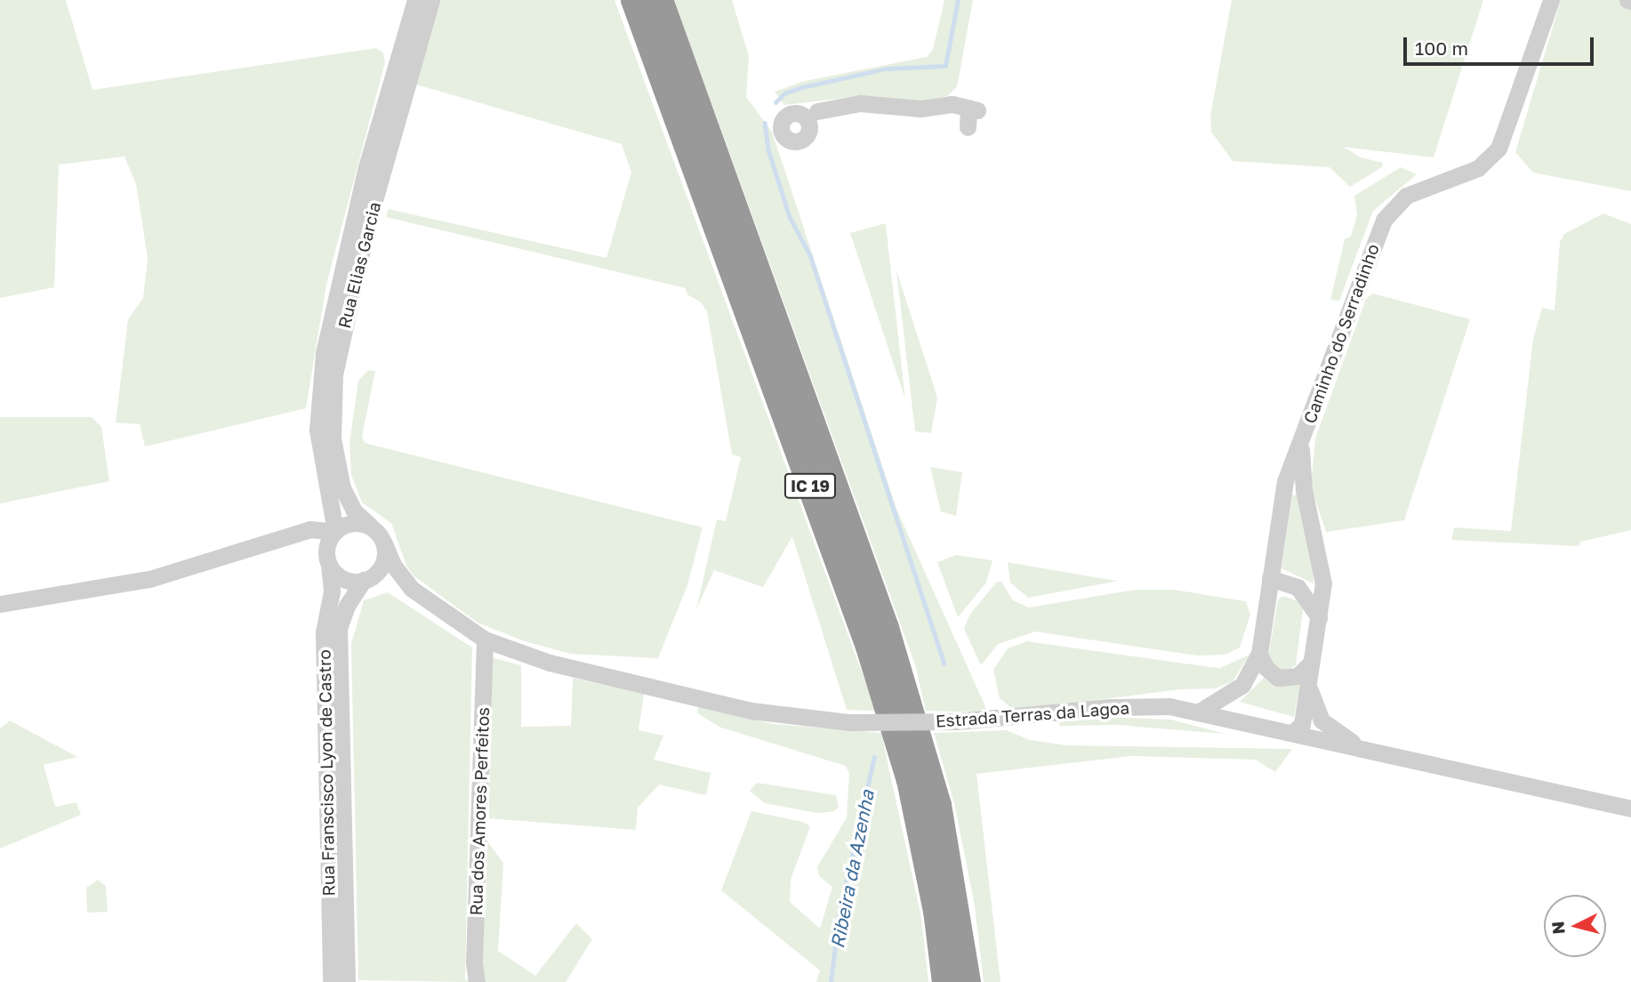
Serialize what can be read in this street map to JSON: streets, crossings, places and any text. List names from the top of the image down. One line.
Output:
{"streets":{"highway":["IC 19"],"street":["Rua Elias Garcia","Caminho do Serradinho","Estrada Terras da Lagoa","Rua Franscisco Lyon de Castro","Rua dos Amores Perfeitos"]},"crossings":[["Rua Elias Garcia","Estrada Terras da Lagoa"],["Rua Elias Garcia","Rua Franscisco Lyon de Castro"],["Caminho do Serradinho","Estrada Terras da Lagoa"],["Estrada Terras da Lagoa","Rua Franscisco Lyon de Castro"],["Estrada Terras da Lagoa","Rua dos Amores Perfeitos"]],"water":["Ribeira da Azenha"],"scale_bar":"100 m","north":"left"}
